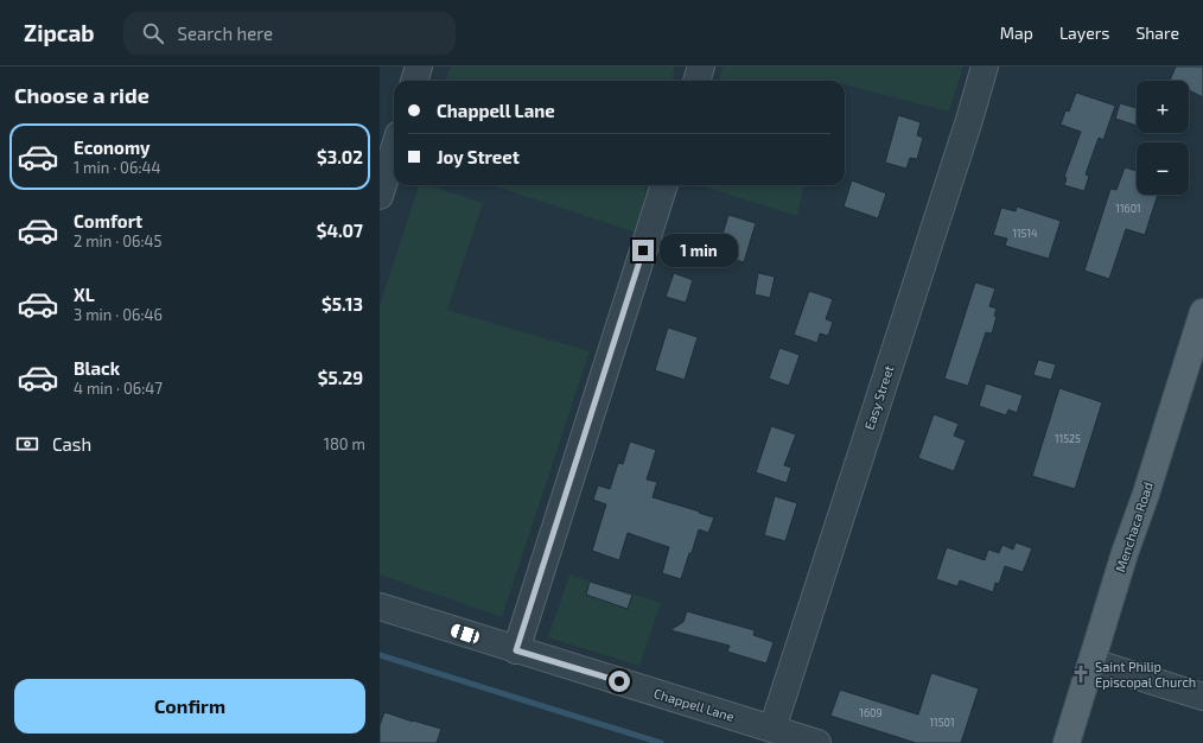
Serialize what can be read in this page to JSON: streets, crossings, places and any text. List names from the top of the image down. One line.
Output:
{"streets":{"main road":["Menchaca Road"],"street":["Easy Street","Chappell Lane"]},"crossings":[["Easy Street","Chappell Lane"]],"places":{"church":["Saint Philip Episcopal Church"]},"house_numbers":["11601","11514","11525","1609","11501"],"page":{"header":"Zipcab","search":"Search here","nav":["Map","Layers","Share"],"heading":"Choose a ride","map_buttons":["+","−"],"banner":["Chappell Lane","Joy Street"],"list":[{"name":"Economy","note":"1 min · 06:44","value":"$3.02"},{"name":"Comfort","note":"2 min · 06:45","value":"$4.07"},{"name":"XL","note":"3 min · 06:46","value":"$5.13"},{"name":"Black","note":"4 min · 06:47","value":"$5.29"}],"bubble":"1 min","pay":["Cash","180 m"],"buttons":"Confirm"}}
